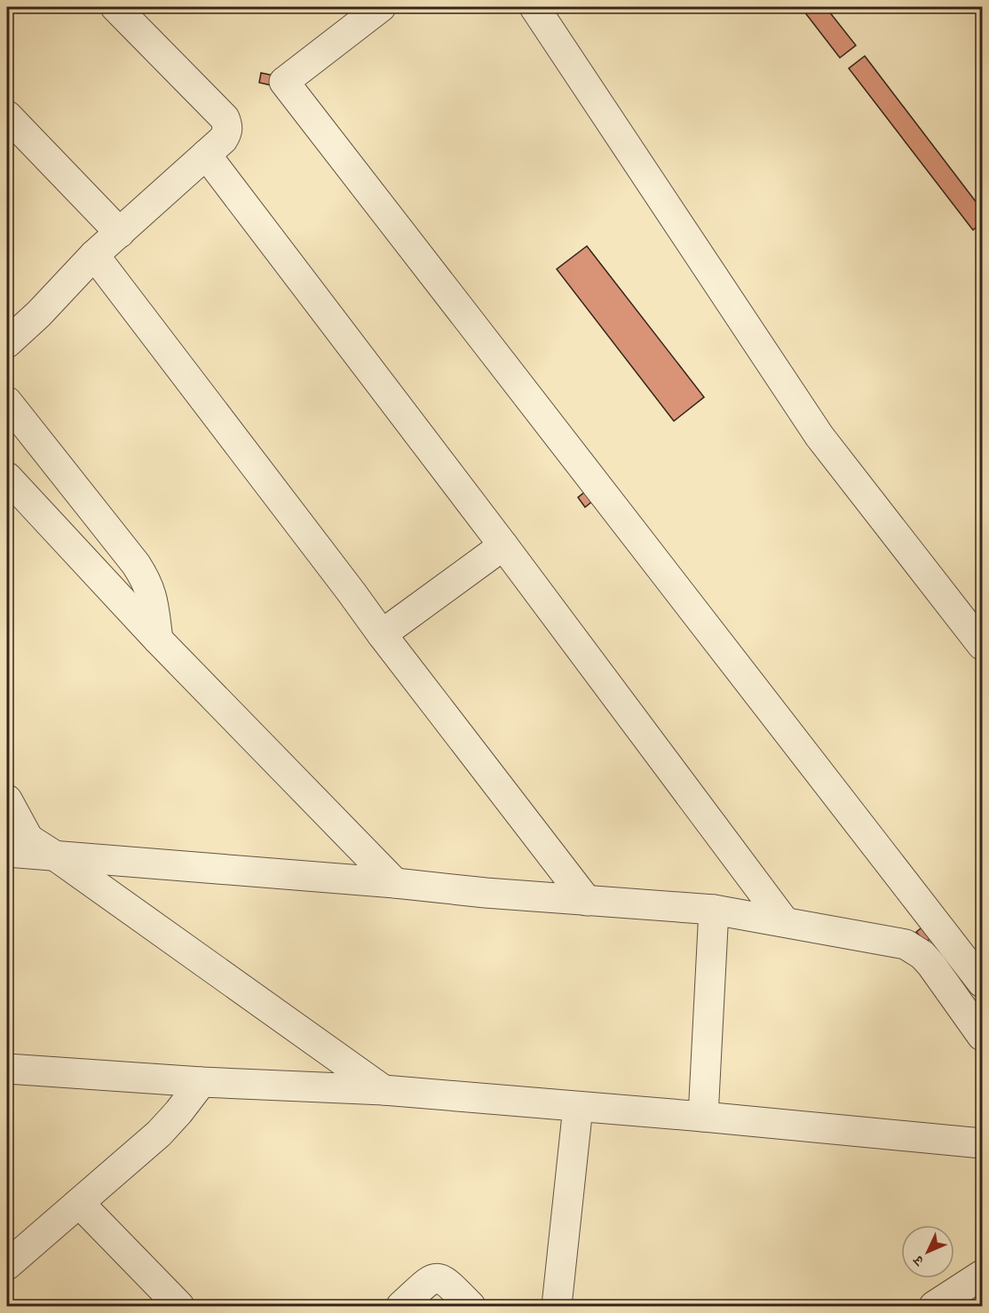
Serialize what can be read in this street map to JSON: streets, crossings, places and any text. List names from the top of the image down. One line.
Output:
{"north":"bottom left"}
